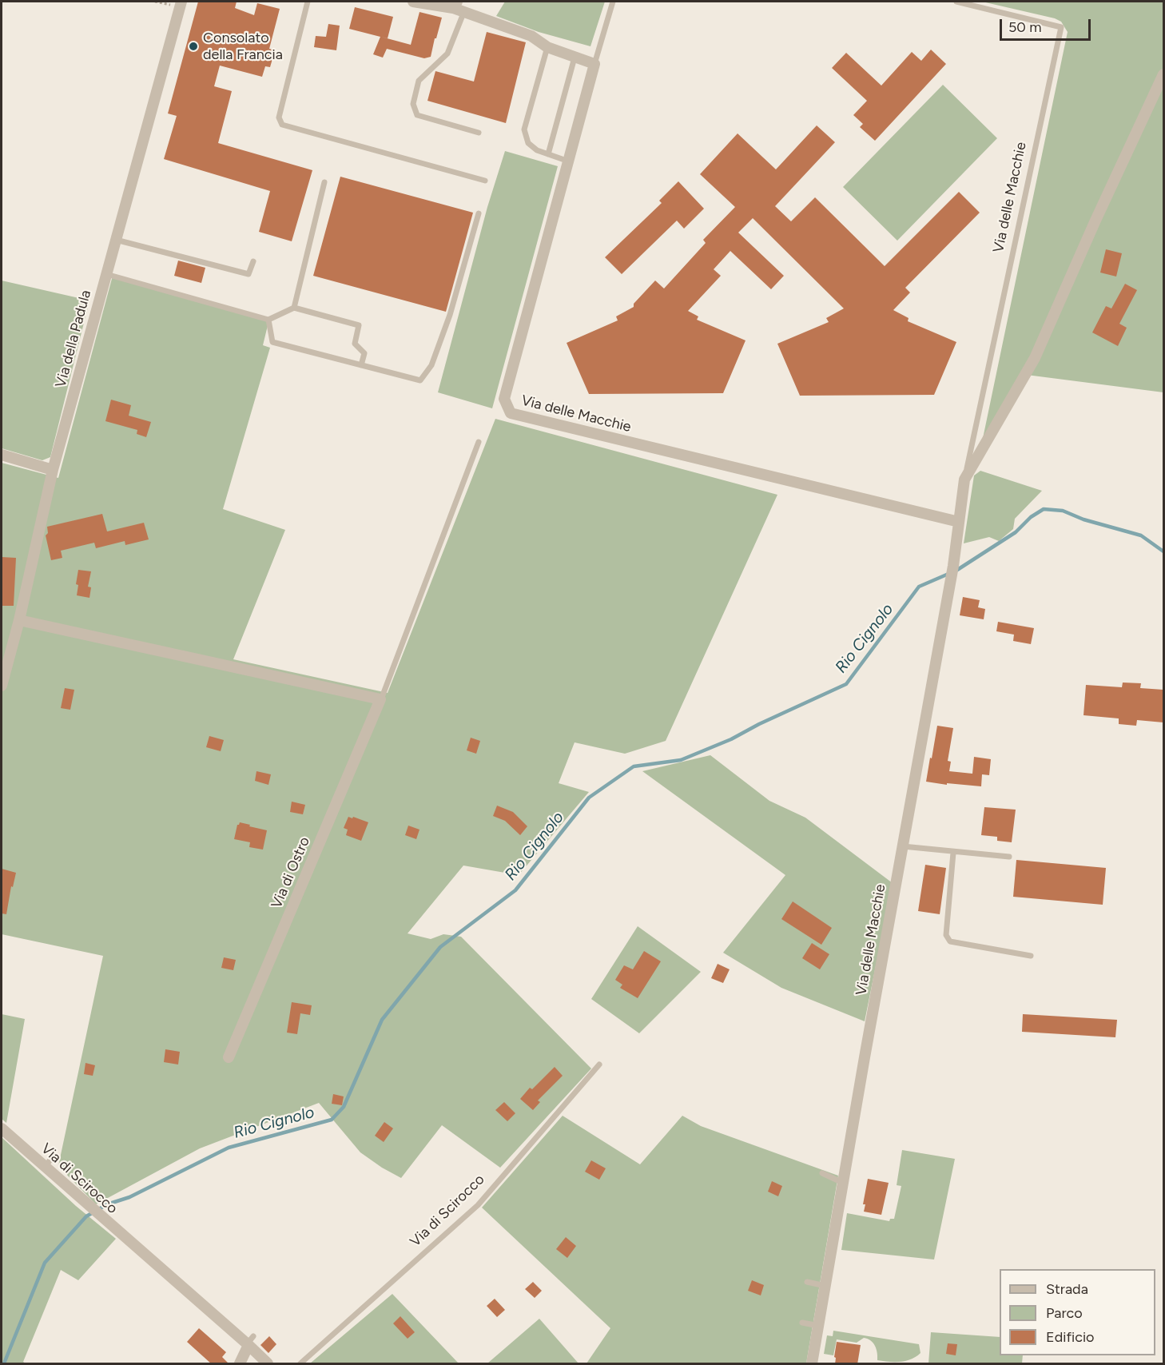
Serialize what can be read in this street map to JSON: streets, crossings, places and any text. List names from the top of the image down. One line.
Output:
{"streets":{"street":["Via delle Macchie","Via della Padula","Via di Ostro","Via di Scirocco"]},"water":["Rio Cignolo"],"places":["Consolato della Francia"],"legend":["Strada","Parco","Edificio"],"scale_bar":"50 m"}
